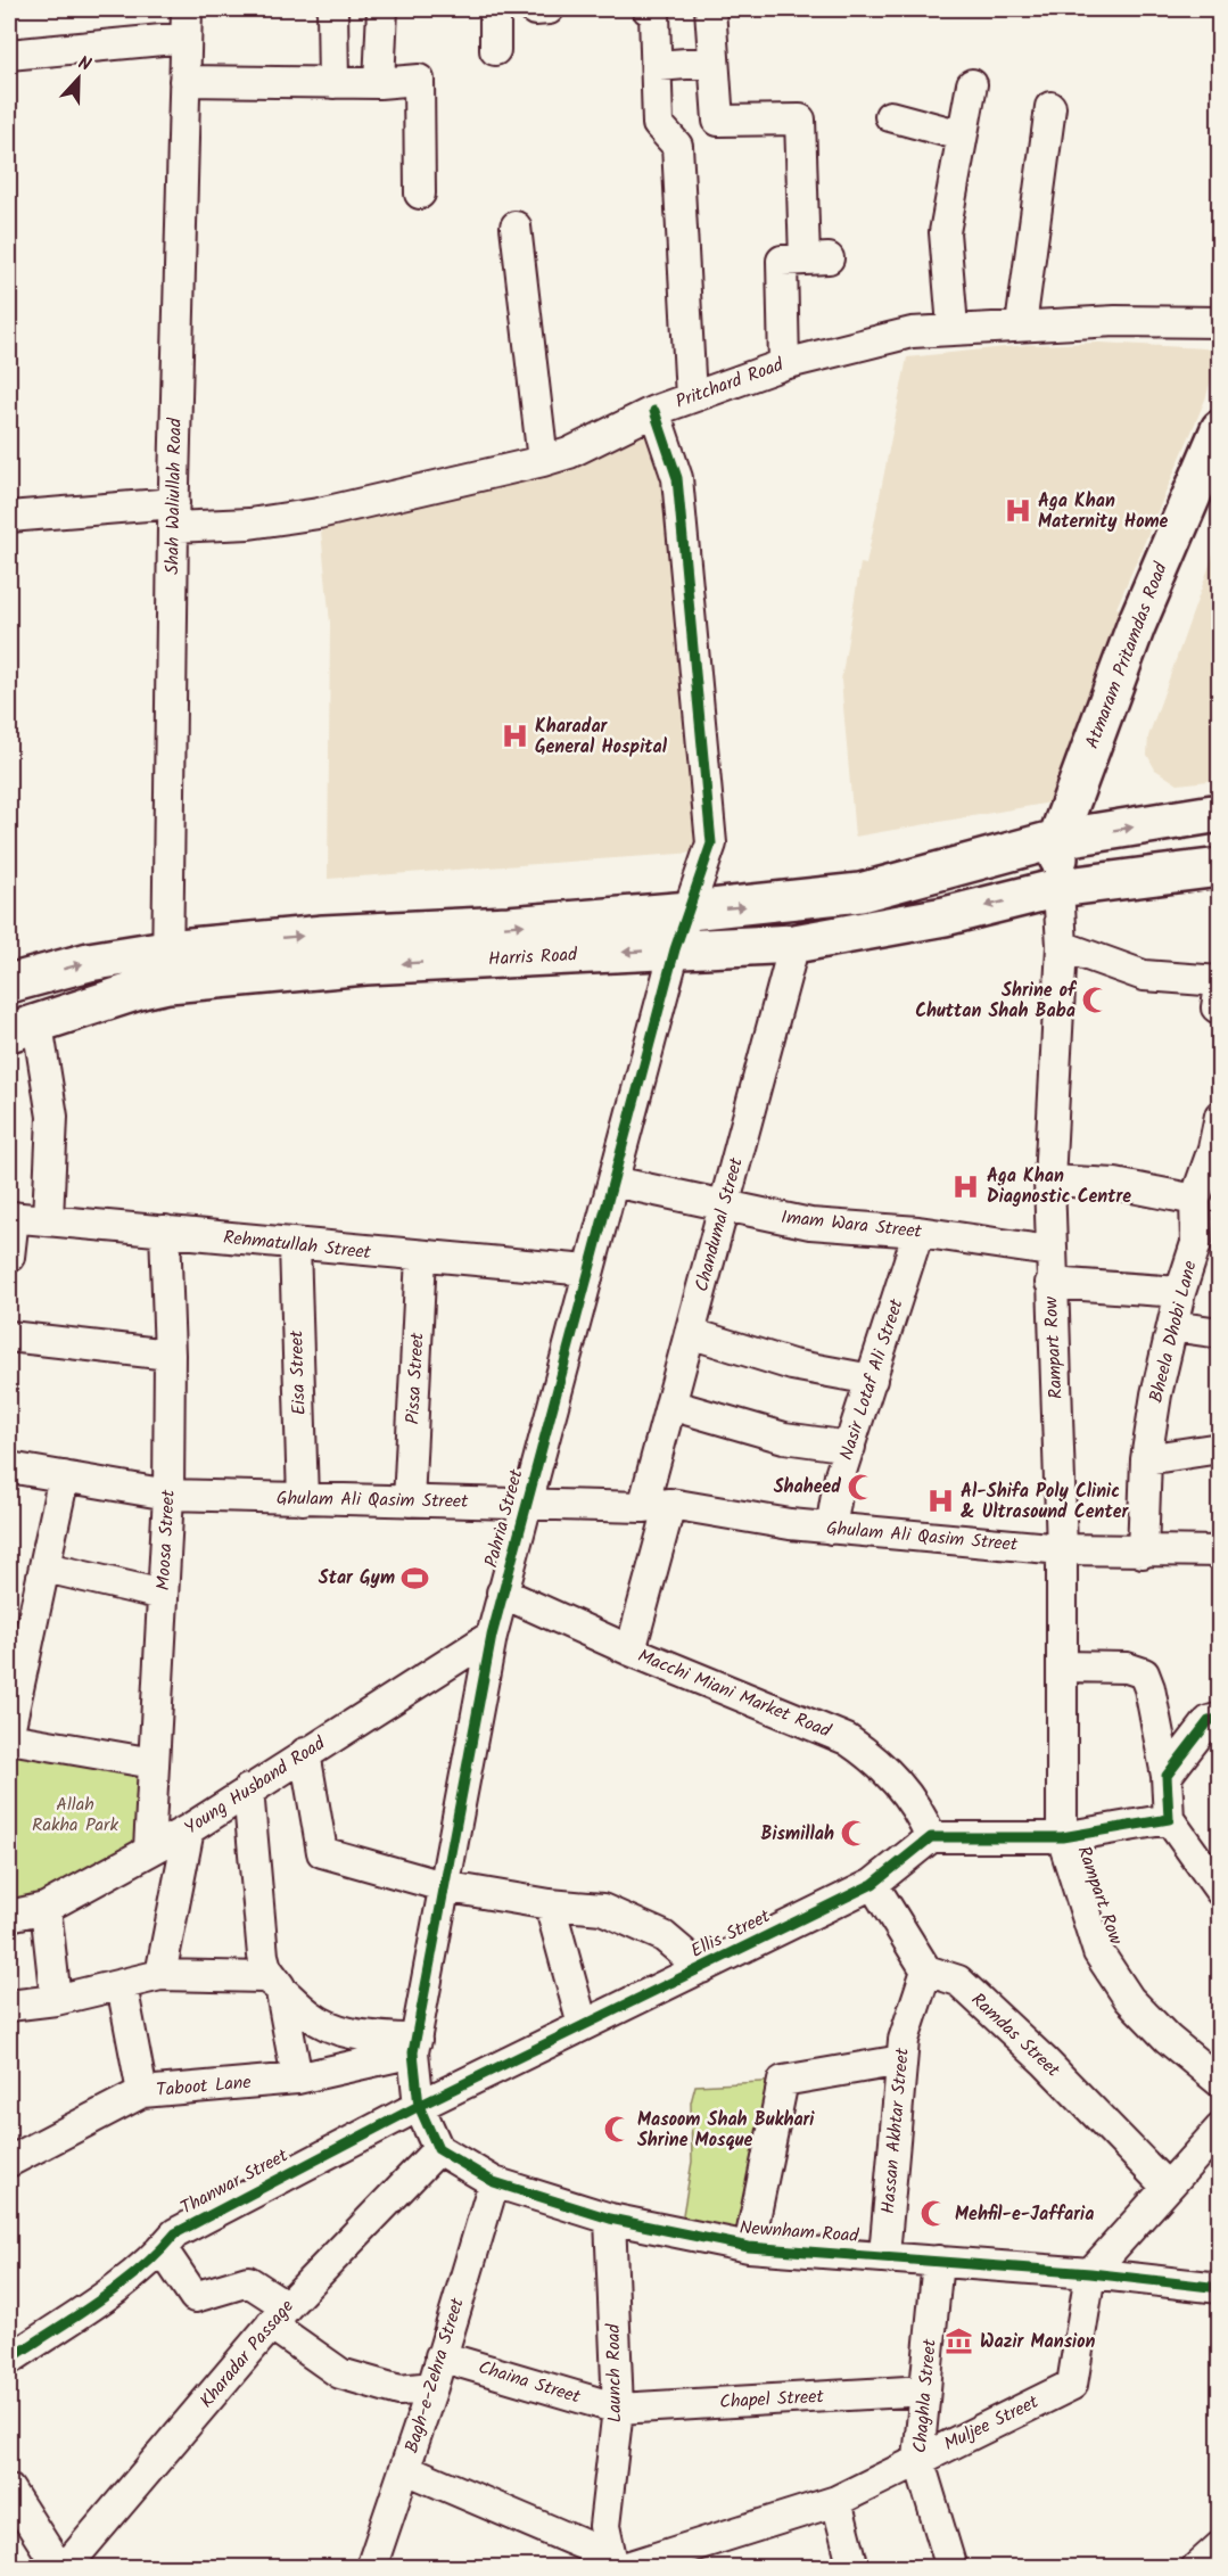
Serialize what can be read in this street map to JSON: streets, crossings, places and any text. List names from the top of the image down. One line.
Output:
{"streets":{"main road":["Atmaram Pritamdas Road","Harris Road"],"street":["Pritchard Road","Shah Waliullah Road","Chandumal Street","Imam Wara Street","Rehmatullah Street","Bheela Dhobi Lane","Rampart Row","Eisa Street","Pissa Street","Nasir Lotaf Ali Street","Ghulam Ali Qasim Street","Pahria Street","Moosa Street","Macchi Miani Market Road","Young Husband Road","Ellis Street","Ramdas Street","Taboot Lane","Hassan Akhtar Street","Thanwar Street","Newnham Road","Kharadar Passage","Launch Road","Bagh-e-Zehra Street","Chaina Street","Chaghla Street","Chapel Street","Muljee Street"]},"crossings":[["Pritchard Road","Shah Waliullah Road"],["Pritchard Road","Pahria Street"],["Shah Waliullah Road","Harris Road"],["Atmaram Pritamdas Road","Harris Road"],["Atmaram Pritamdas Road","Rampart Row"],["Harris Road","Chandumal Street"],["Harris Road","Rampart Row"],["Harris Road","Pahria Street"],["Chandumal Street","Imam Wara Street"],["Chandumal Street","Ghulam Ali Qasim Street"],["Chandumal Street","Macchi Miani Market Road"],["Imam Wara Street","Rampart Row"],["Imam Wara Street","Nasir Lotaf Ali Street"],["Imam Wara Street","Pahria Street"],["Rehmatullah Street","Eisa Street"],["Rehmatullah Street","Pissa Street"],["Rehmatullah Street","Pahria Street"],["Rehmatullah Street","Moosa Street"],["Bheela Dhobi Lane","Ghulam Ali Qasim Street"],["Rampart Row","Ghulam Ali Qasim Street"],["Eisa Street","Ghulam Ali Qasim Street"],["Pissa Street","Ghulam Ali Qasim Street"],["Nasir Lotaf Ali Street","Ghulam Ali Qasim Street"],["Ghulam Ali Qasim Street","Pahria Street"],["Ghulam Ali Qasim Street","Moosa Street"],["Pahria Street","Macchi Miani Market Road"],["Pahria Street","Young Husband Road"],["Pahria Street","Ellis Street"],["Pahria Street","Taboot Lane"],["Pahria Street","Thanwar Street"],["Moosa Street","Young Husband Road"],["Macchi Miani Market Road","Ellis Street"],["Ellis Street","Thanwar Street"],["Ramdas Street","Hassan Akhtar Street"],["Hassan Akhtar Street","Newnham Road"],["Newnham Road","Kharadar Passage"],["Newnham Road","Launch Road"],["Newnham Road","Bagh-e-Zehra Street"],["Newnham Road","Chaghla Street"],["Newnham Road","Muljee Street"],["Launch Road","Chaina Street"],["Launch Road","Chapel Street"],["Launch Road","Muljee Street"],["Bagh-e-Zehra Street","Chaina Street"],["Chaina Street","Chapel Street"],["Chaghla Street","Chapel Street"],["Chaghla Street","Muljee Street"]],"parks":["Allah Rakha Park"],"places":{"hospital":["Aga Khan Maternity Home","Kharadar General Hospital","Aga Khan Diagnostic Centre","Al-Shifa Poly Clinic & Ultrasound Center"],"mosque":["Shrine of Chuttan Shah Baba","Shaheed","Bismillah","Masoom Shah Bukhari Shrine Mosque","Mehfil-e-Jaffaria"],"sports":["Star Gym"],"museum":["Wazir Mansion"]},"north":"top"}
